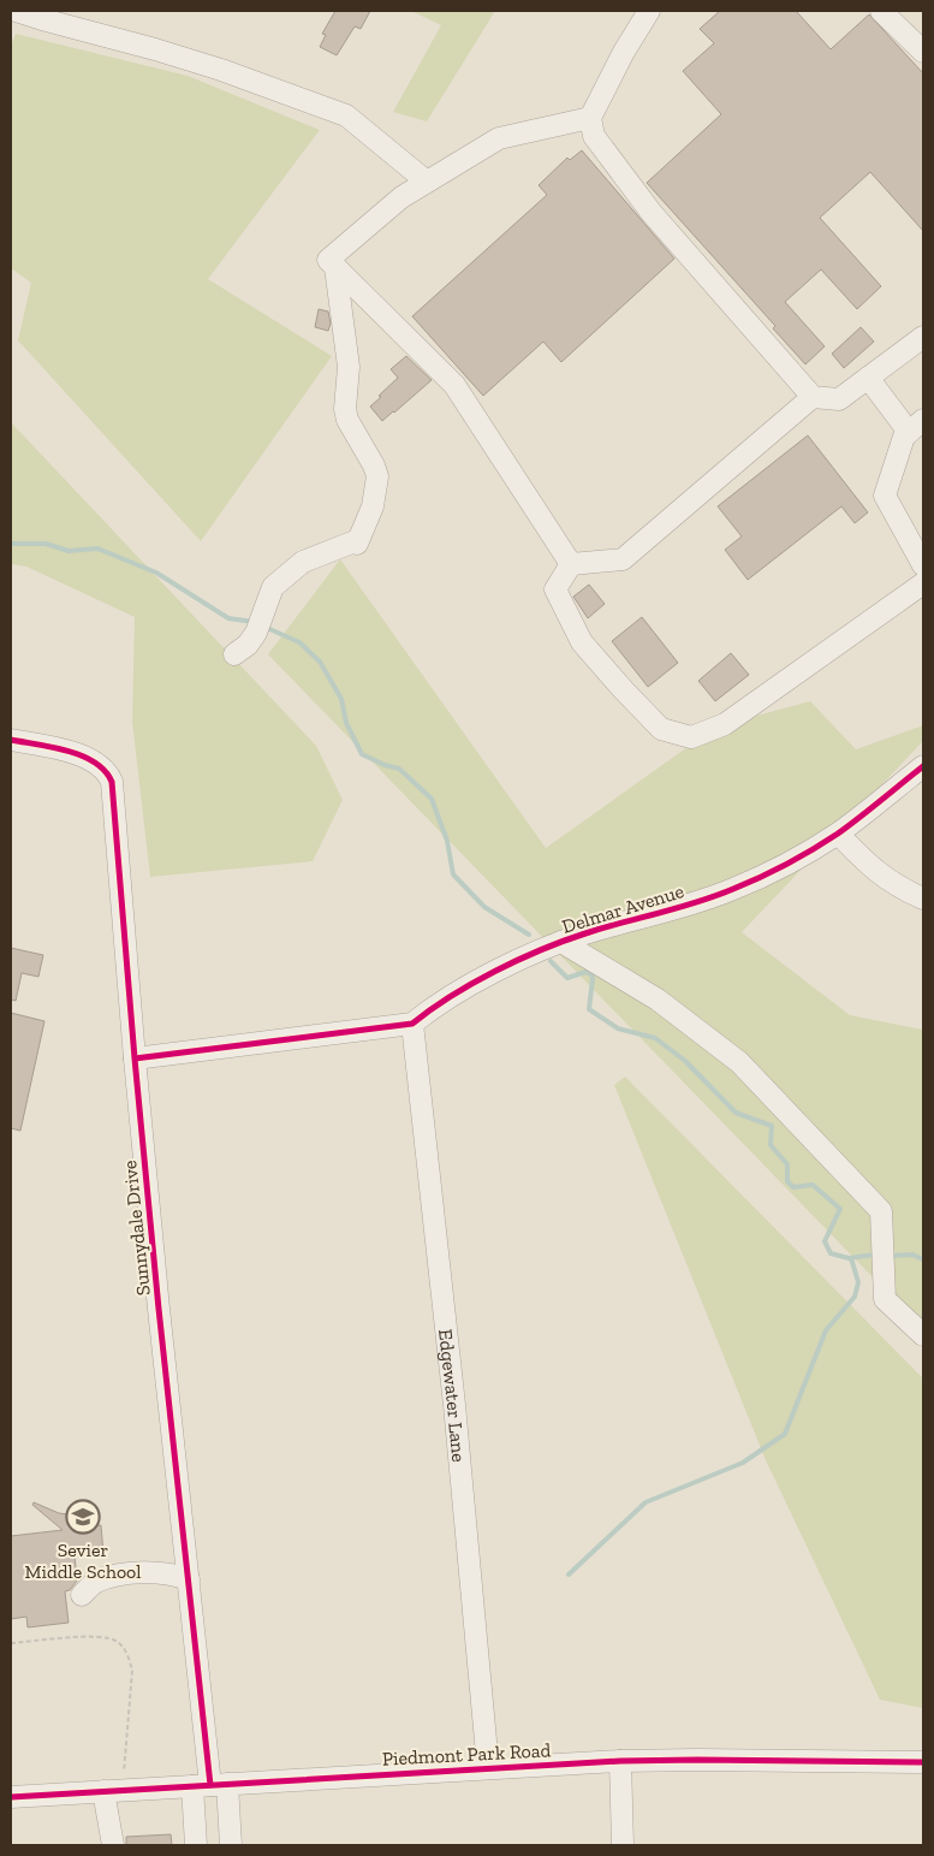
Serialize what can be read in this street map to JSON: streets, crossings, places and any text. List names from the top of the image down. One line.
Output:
{"streets":{"street":["Delmar Avenue","Sunnydale Drive","Edgewater Lane","Piedmont Park Road"]},"crossings":[["Delmar Avenue","Sunnydale Drive"],["Delmar Avenue","Edgewater Lane"],["Sunnydale Drive","Piedmont Park Road"],["Edgewater Lane","Piedmont Park Road"]],"places":{"school or university":["Sevier Middle School"]}}
